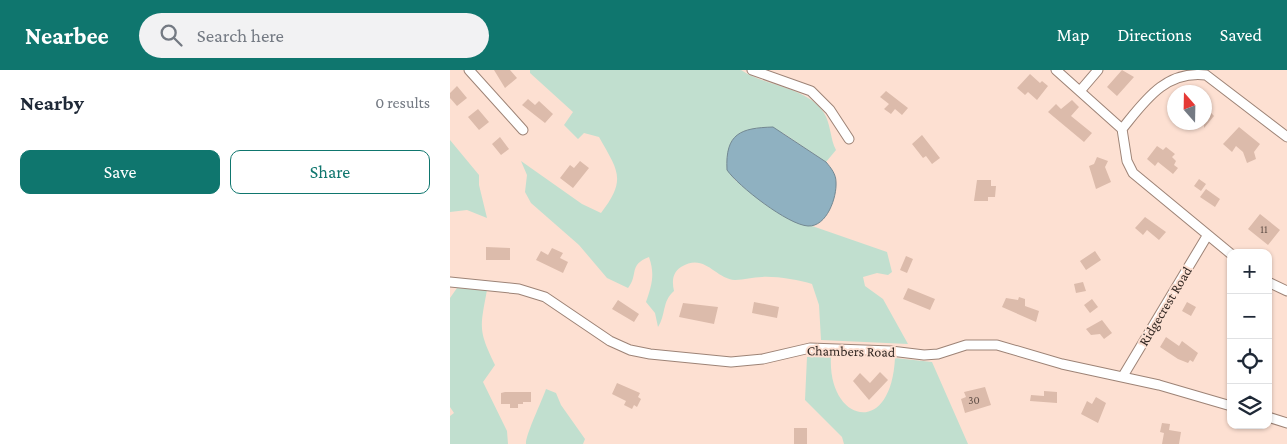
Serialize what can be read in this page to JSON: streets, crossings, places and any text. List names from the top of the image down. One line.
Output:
{"streets":{"street":["Ridgecrest Road","Chambers Road"]},"crossings":[["Ridgecrest Road","Chambers Road"]],"house_numbers":["11","30"],"north":"top","page":{"header":"Nearbee","search":"Search here","nav":["Map","Directions","Saved"],"heading":["Nearby","0 results"],"buttons":["Save","Share"],"map_buttons":["+","−"]}}
